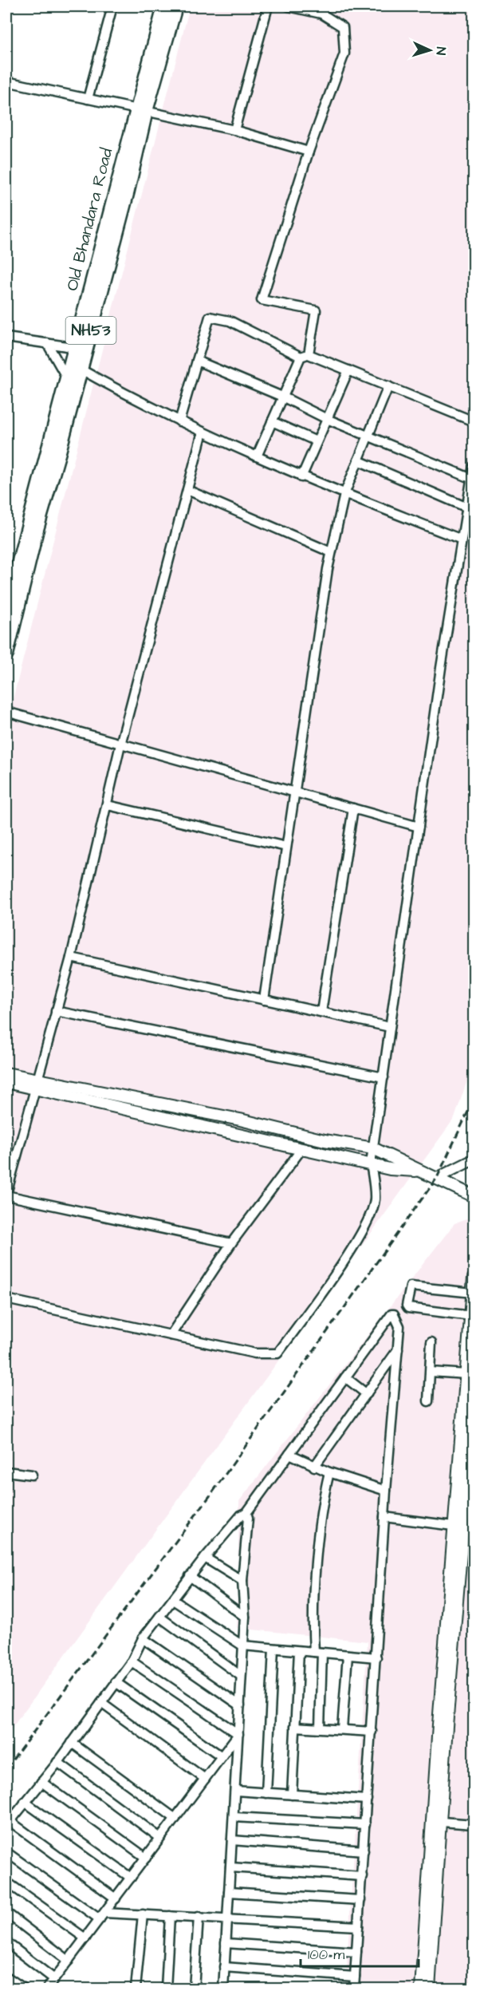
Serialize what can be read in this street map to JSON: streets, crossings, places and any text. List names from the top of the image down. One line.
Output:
{"streets":{"highway":["Old Bhandara Road","NH53"]},"crossings":[["Old Bhandara Road","NH53"]],"scale_bar":"100 m","north":"right"}
